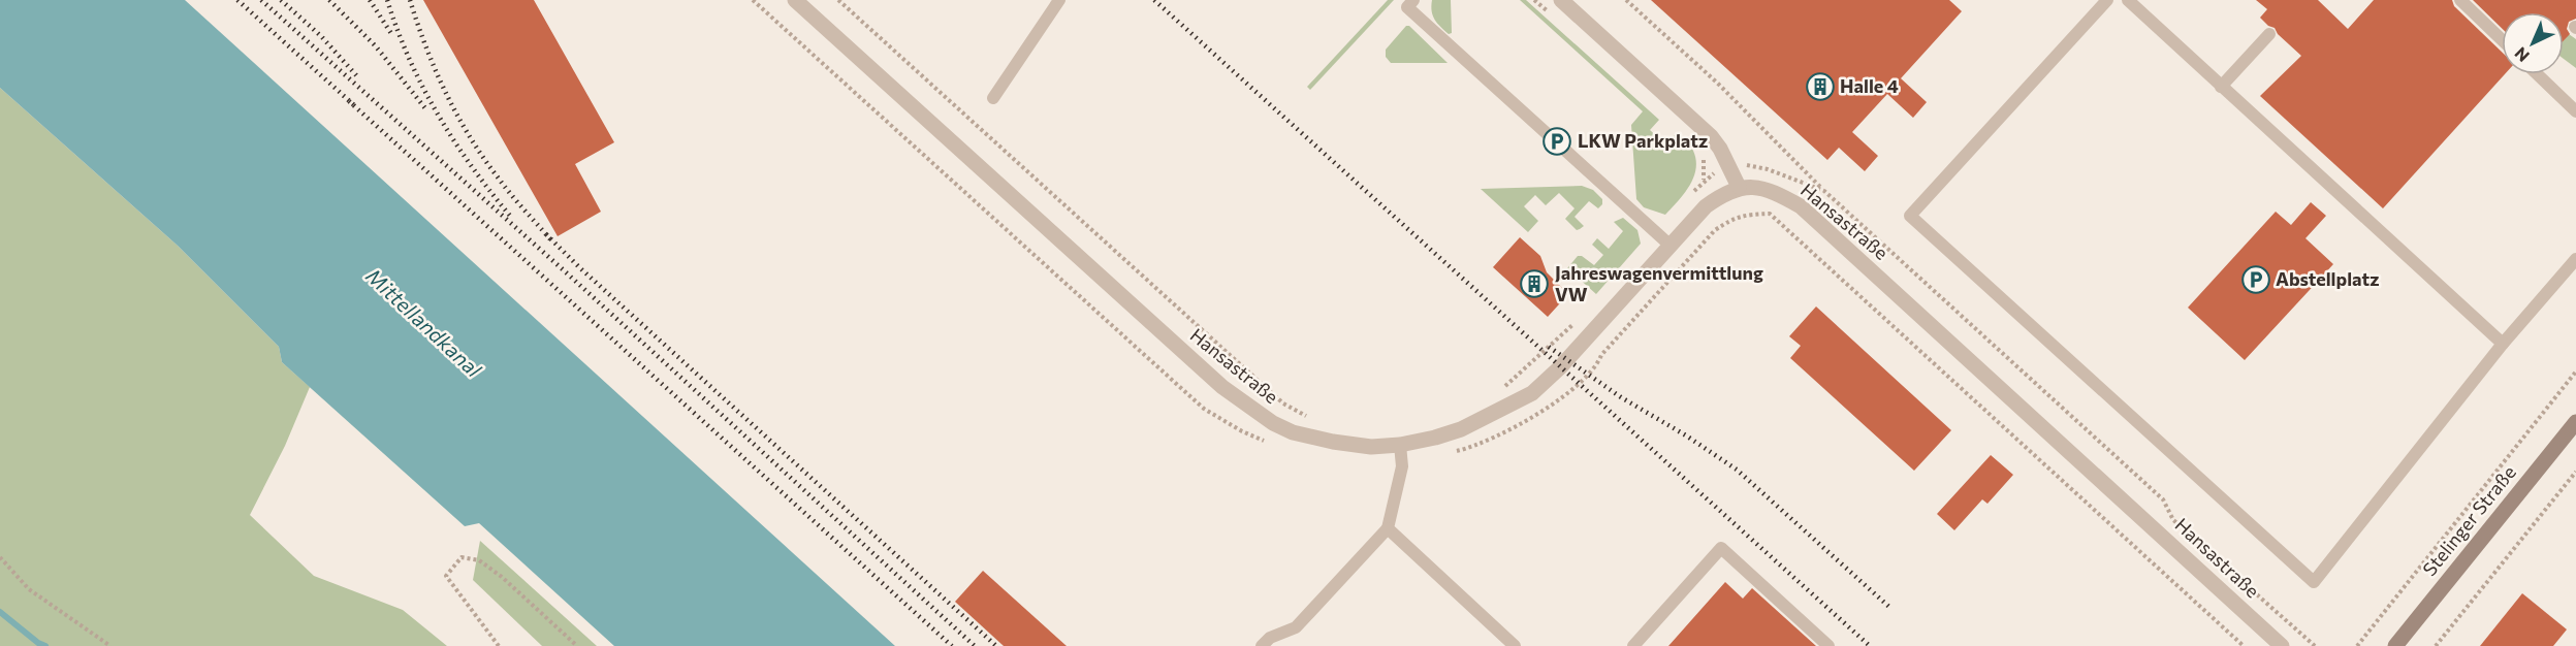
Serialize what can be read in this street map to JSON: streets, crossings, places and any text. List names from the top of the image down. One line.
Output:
{"streets":{"main road":["Stelinger Straße"],"street":["Hansastraße"]},"water":["Mittellandkanal"],"places":{"building":["Halle 4","Jahreswagenvermittlung VW"],"parking":["LKW Parkplatz","Abstellplatz"]},"north":"bottom left"}
